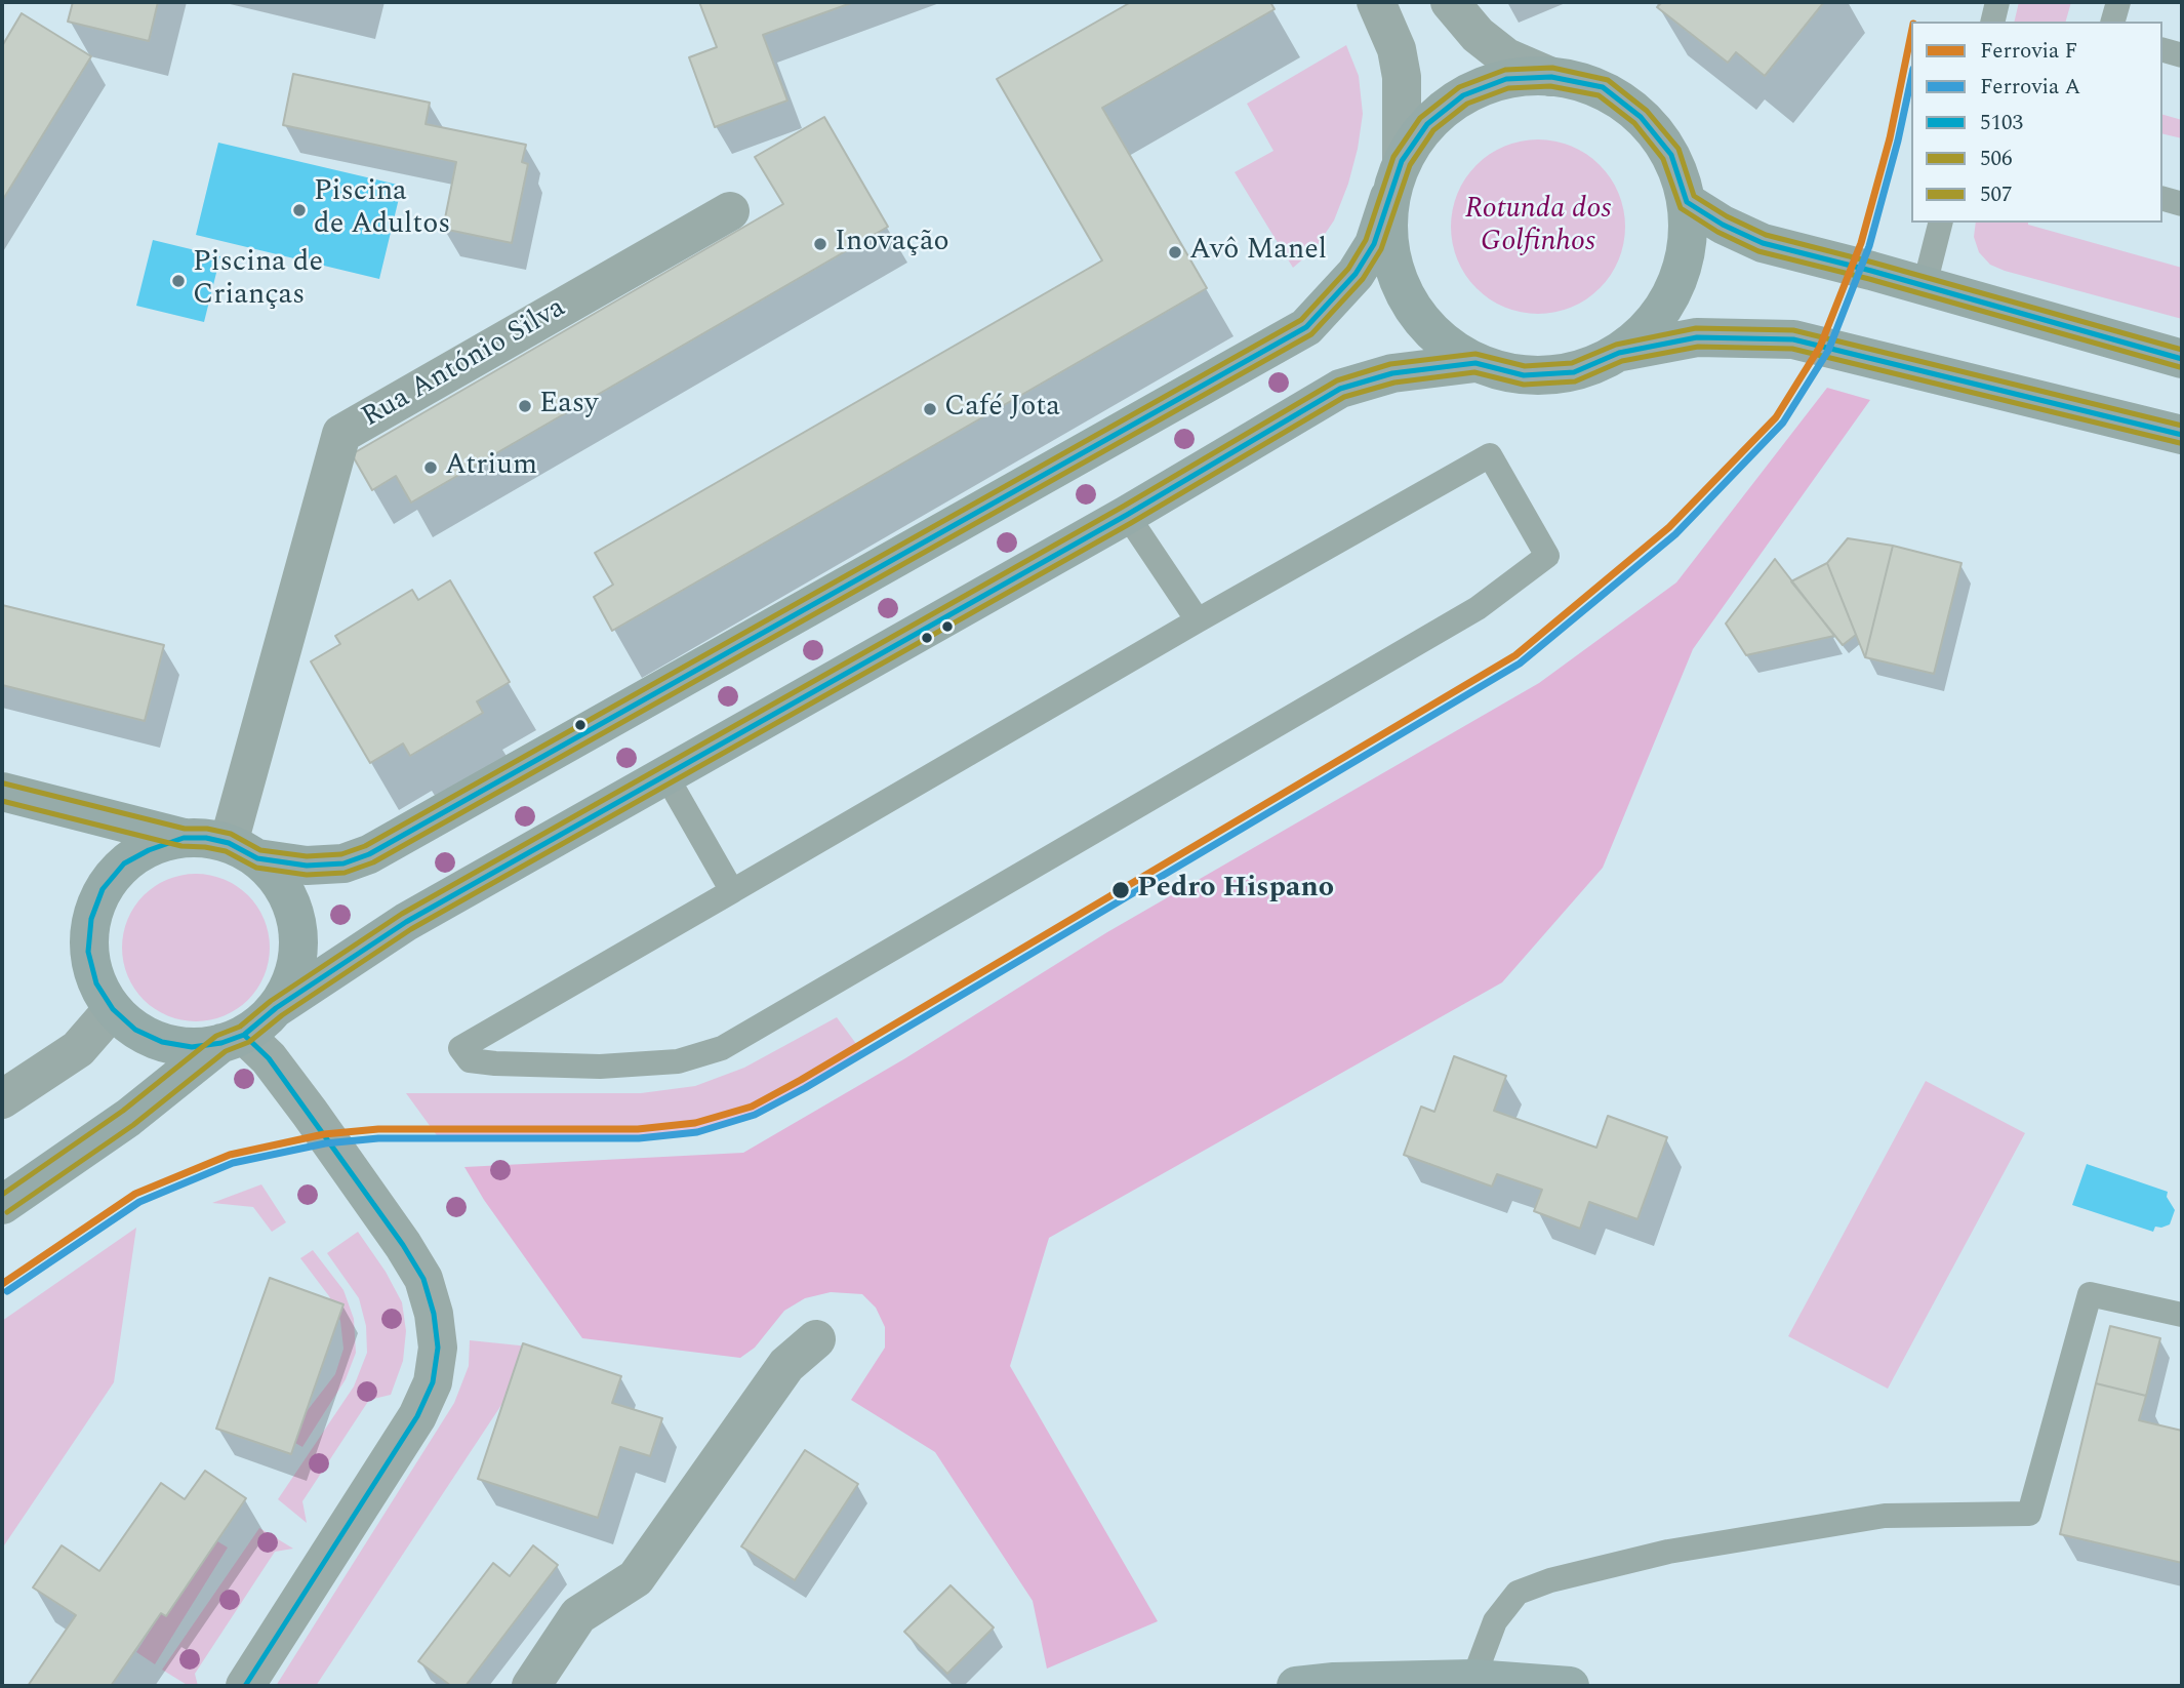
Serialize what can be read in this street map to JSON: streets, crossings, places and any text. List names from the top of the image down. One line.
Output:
{"streets":{"street":["Rua António Silva"]},"parks":["Rotunda dos Golfinhos"],"places":["Piscina de Adultos","Inovação","Avô Manel","Piscina de Crianças","Easy","Café Jota","Atrium","Pedro Hispano"],"lines":["rail line F","transit line 507","transit line 5103","rail line A","transit line 506"],"legend":["Ferrovia F","Ferrovia A","5103","506","507"]}
